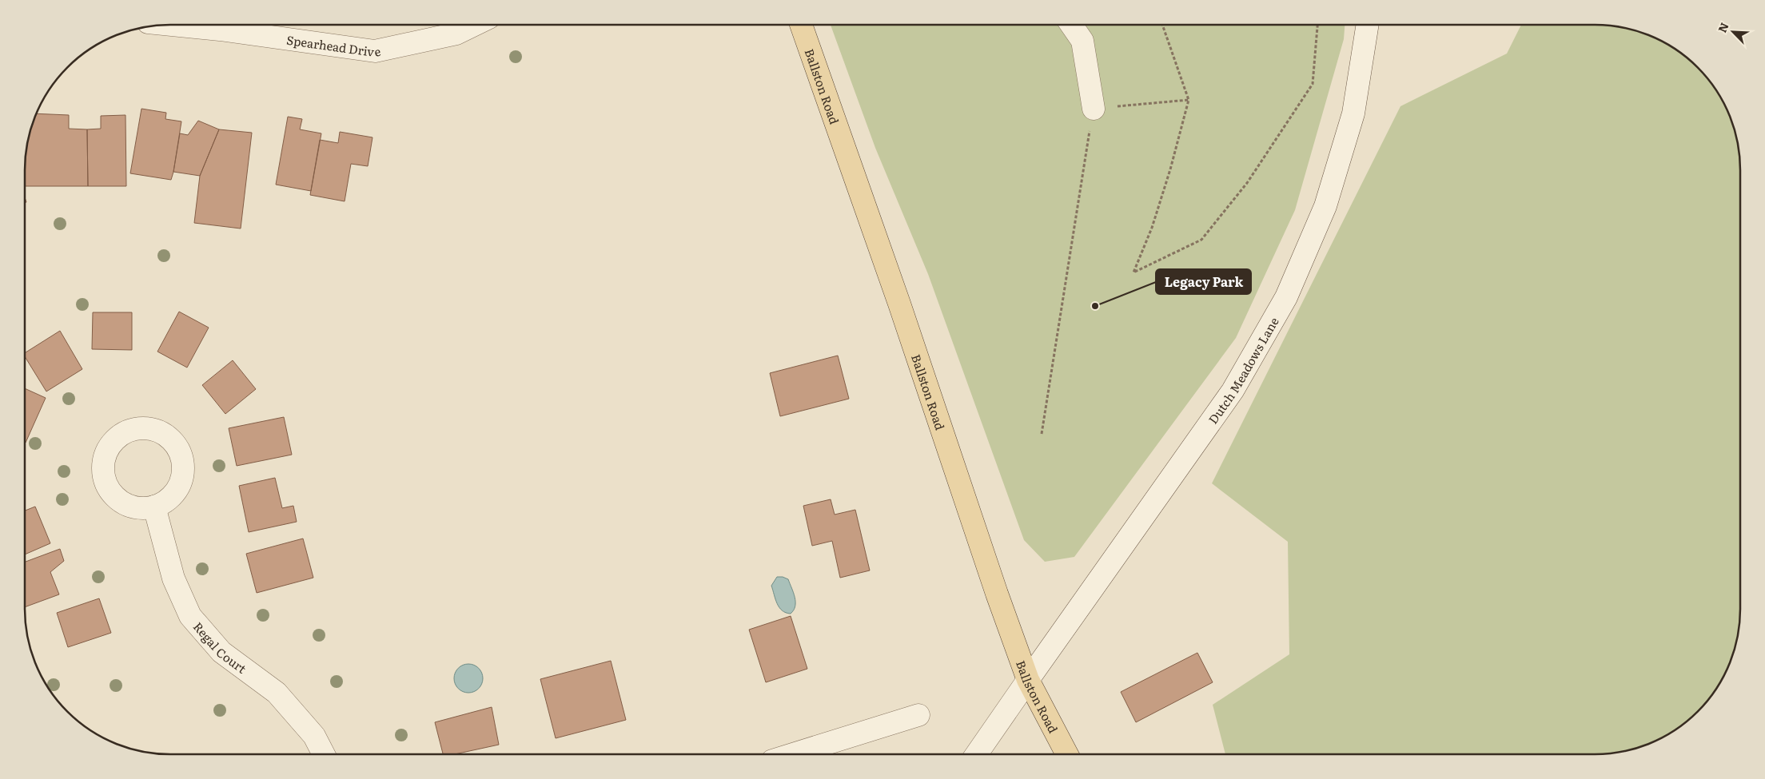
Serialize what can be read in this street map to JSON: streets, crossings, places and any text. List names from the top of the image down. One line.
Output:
{"streets":{"main road":["Ballston Road"],"street":["Spearhead Drive","Dutch Meadows Lane","Regal Court"]},"crossings":[["Ballston Road","Dutch Meadows Lane"]],"places":["Legacy Park"],"north":"top left"}
